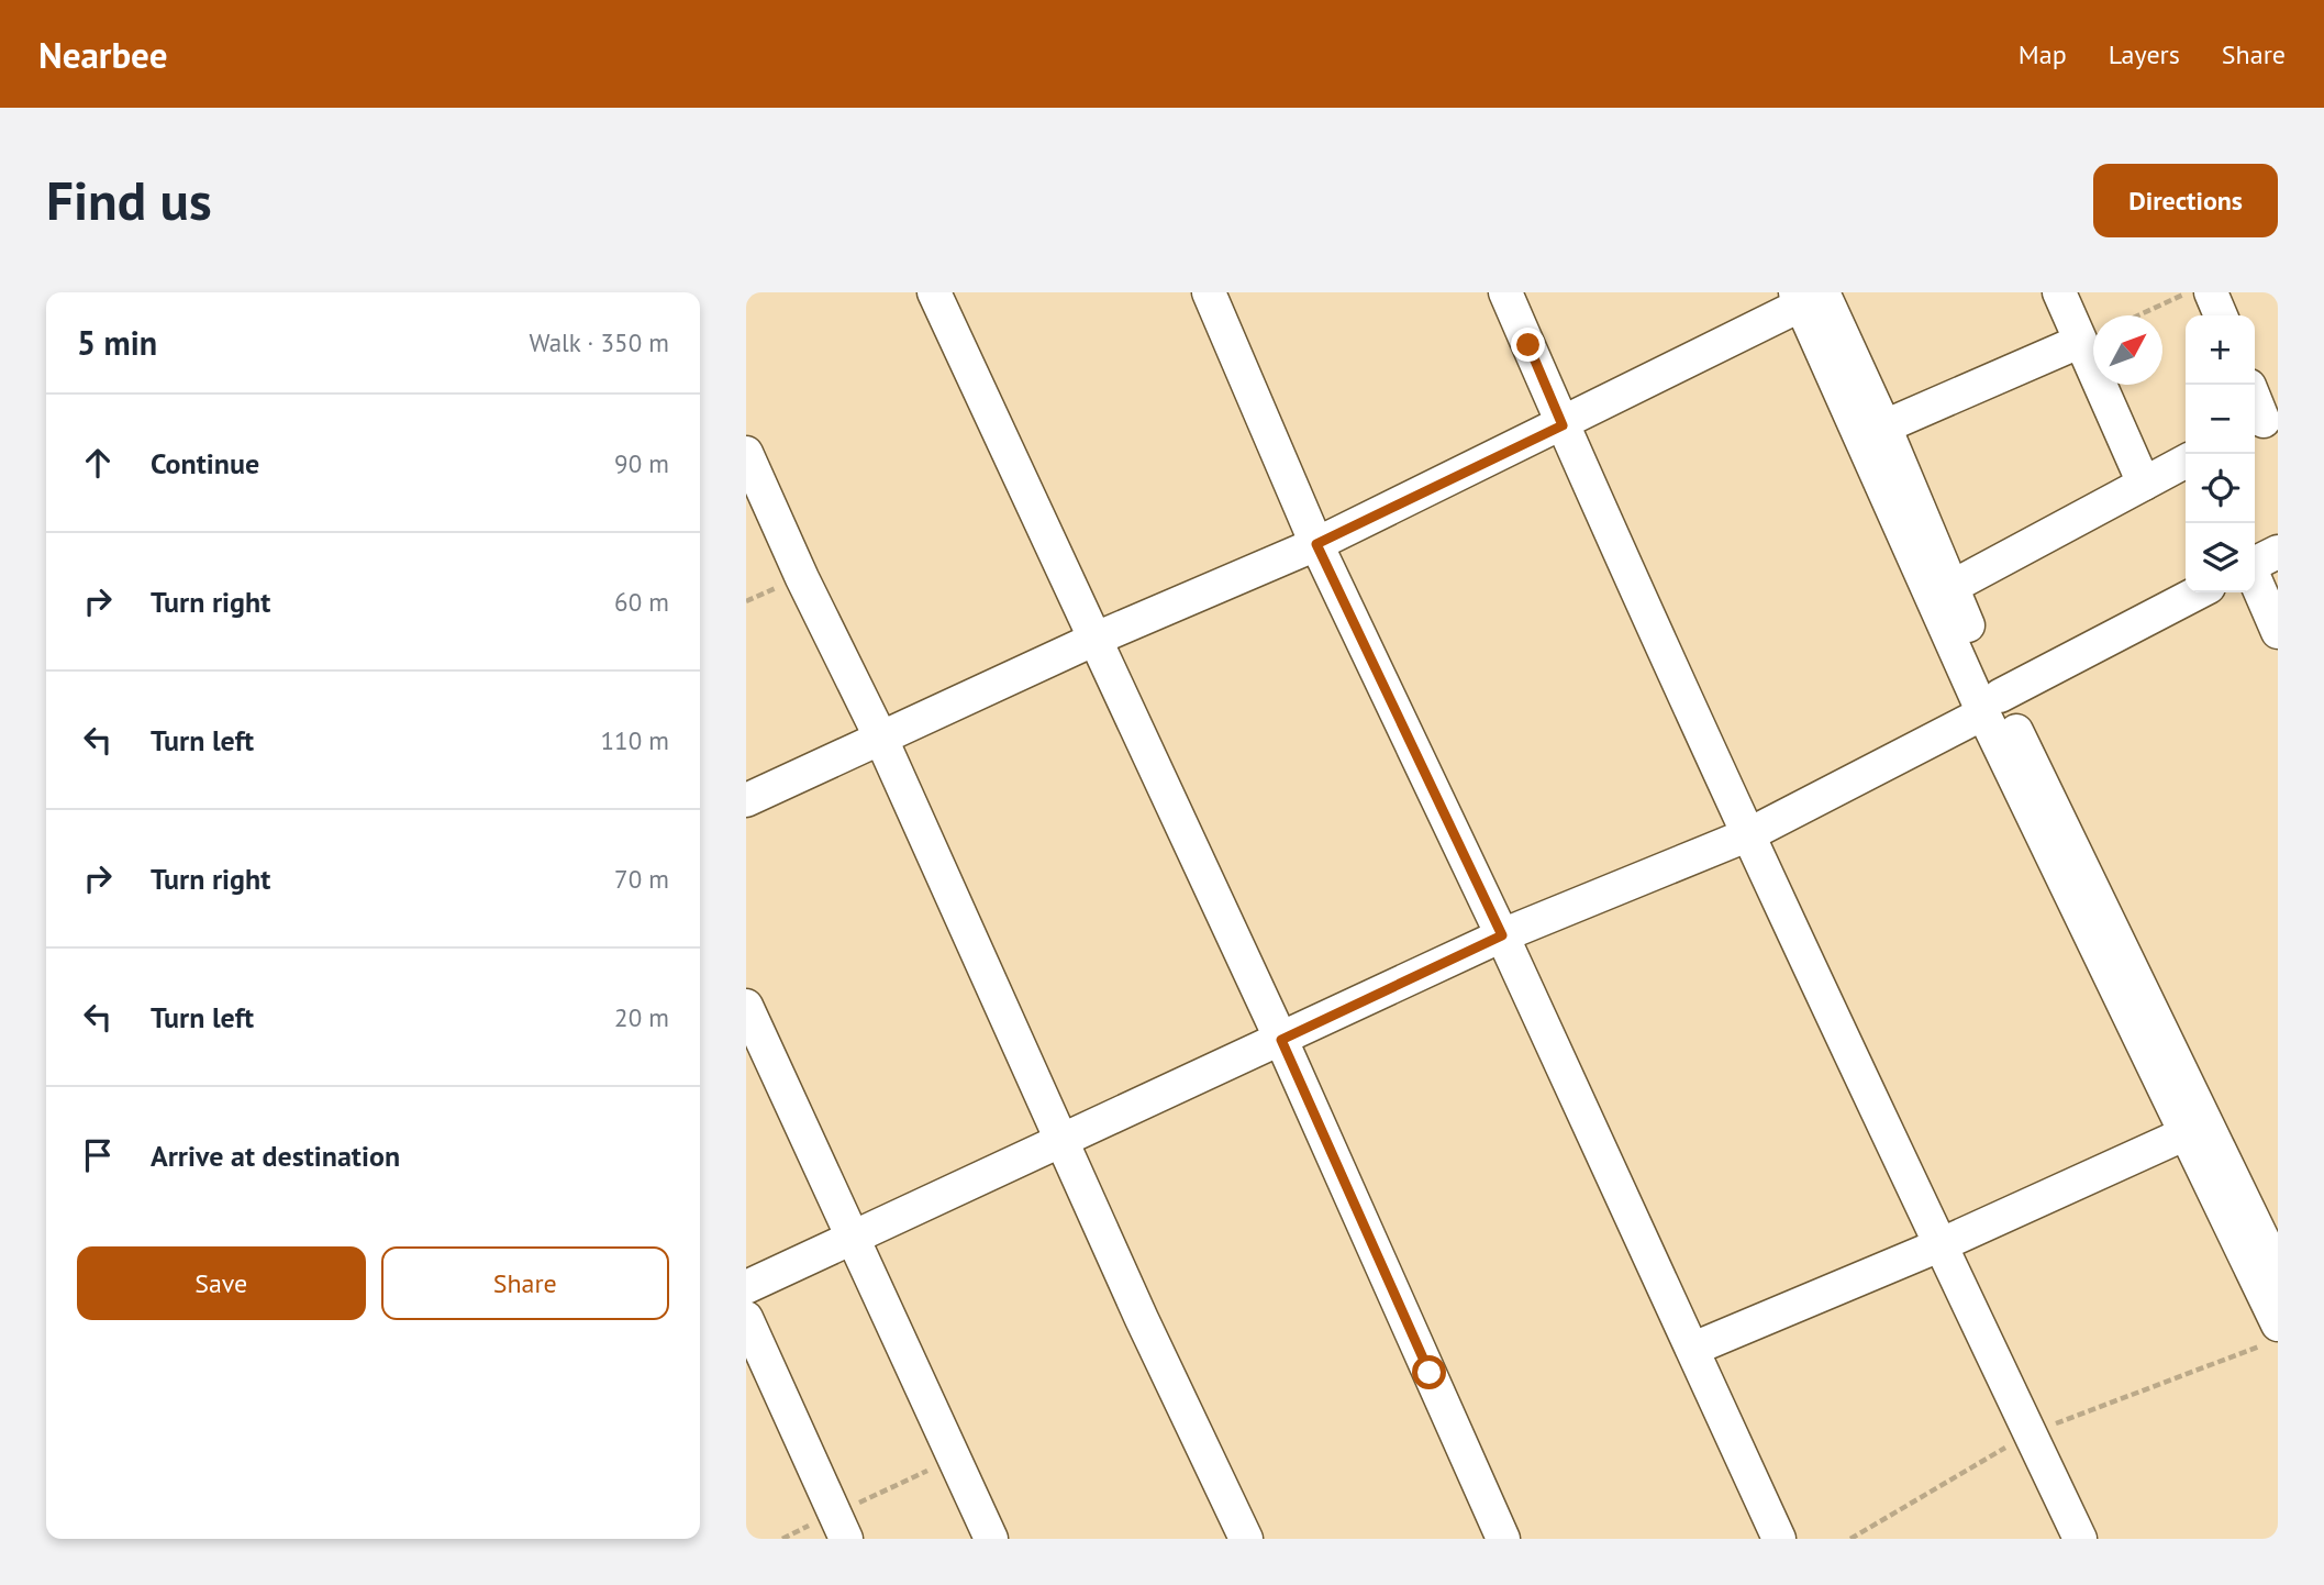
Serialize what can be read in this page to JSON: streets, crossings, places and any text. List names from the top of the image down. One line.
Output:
{"north":"top right","page":{"header":"Nearbee","nav":["Map","Layers","Share"],"buttons":["Directions",["Save","Share"]],"title":"Find us","heading":["5 min","Walk · 350 m"],"map_buttons":["+","−"],"list":[["Continue","90 m"],["Turn right","60 m"],["Turn left","110 m"],["Turn right","70 m"],["Turn left","20 m"],"Arrive at destination"]}}
